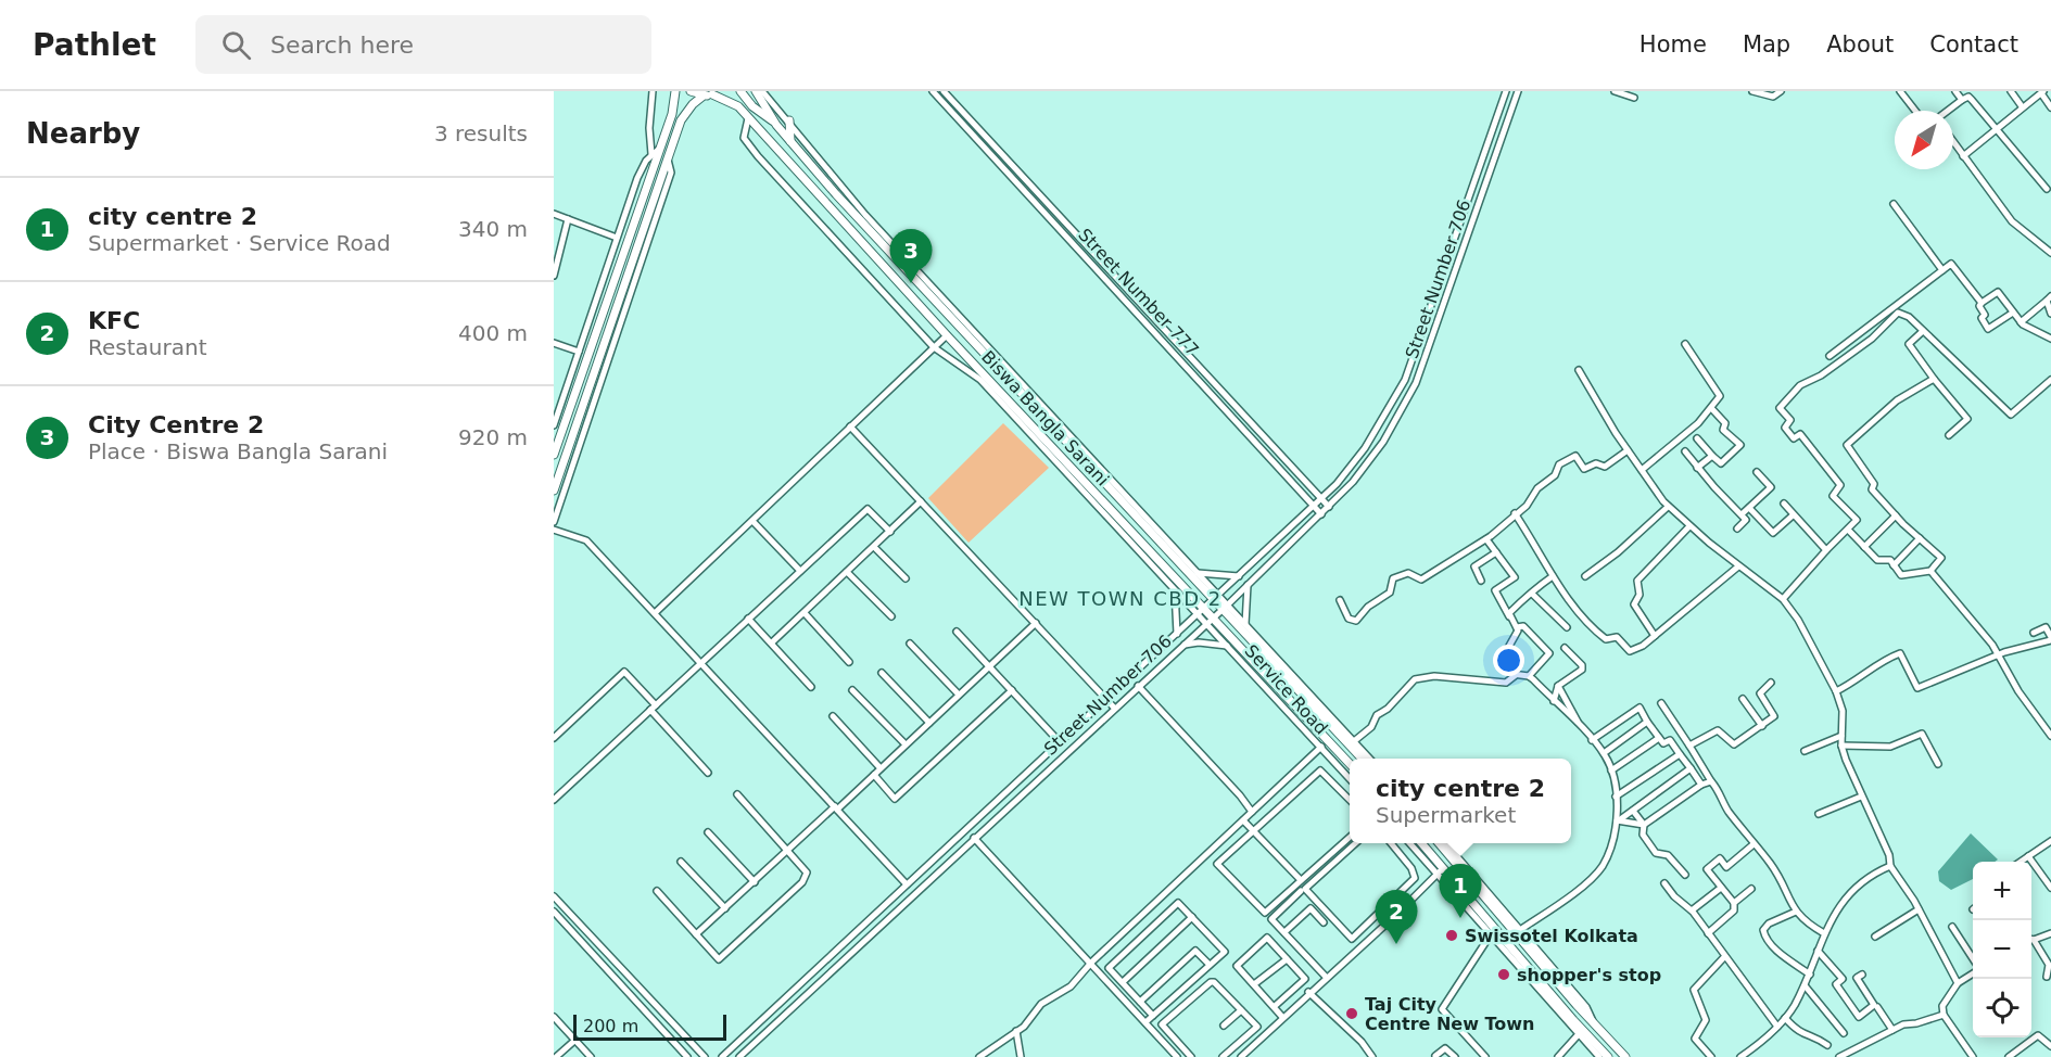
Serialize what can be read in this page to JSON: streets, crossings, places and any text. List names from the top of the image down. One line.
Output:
{"streets":{"main road":["Biswa Bangla Sarani"],"street":["Street Number 706","Street Number 777","Service Road"]},"crossings":[["Street Number 706","Street Number 777"],["Street Number 706","Biswa Bangla Sarani"],["Street Number 706","Service Road"]],"districts":["NEW TOWN CBD 2"],"places":["Swissotel Kolkata","shopper's stop","Taj City Centre New Town"],"scale_bar":"200 m","north":"bottom left","page":{"header":"Pathlet","search":"Search here","nav":["Home","Map","About","Contact"],"heading":["Nearby","3 results"],"list":[{"mark":"1","name":"city centre 2","note":"Supermarket · Service Road","value":"340 m"},{"mark":"2","name":"KFC","note":"Restaurant","value":"400 m"},{"mark":"3","name":"City Centre 2","note":"Place · Biswa Bangla Sarani","value":"920 m"}],"pins":["3","1","2"],"popup":["city centre 2","Supermarket"],"map_buttons":["+","−"],"scale":"200 m"}}
